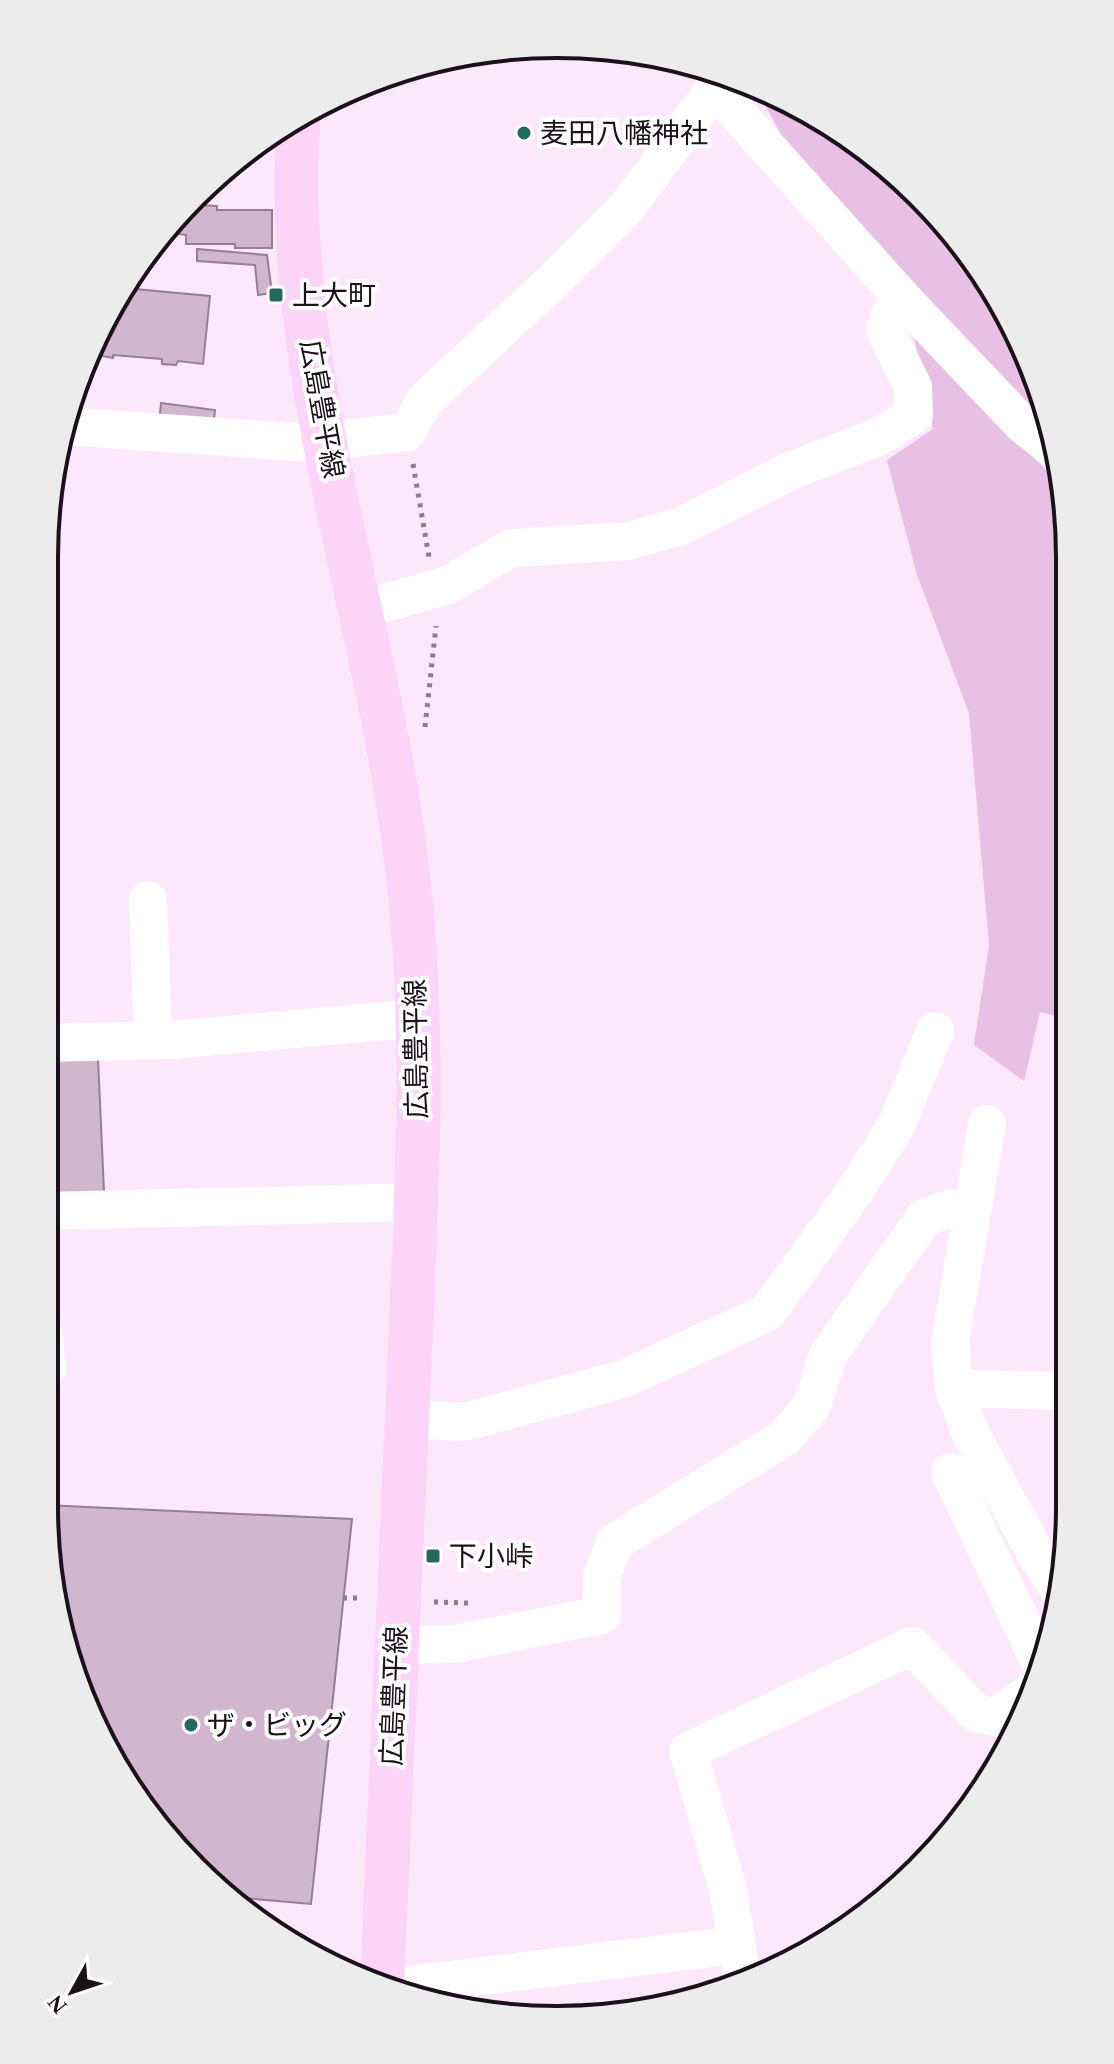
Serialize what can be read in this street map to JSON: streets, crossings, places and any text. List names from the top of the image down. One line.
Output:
{"streets":{"main road":["広島豊平線"]},"places":{"other":["麦田八幡神社","ザ・ビッグ"],"transit":["上大町","下小峠"]},"north":"bottom left"}
